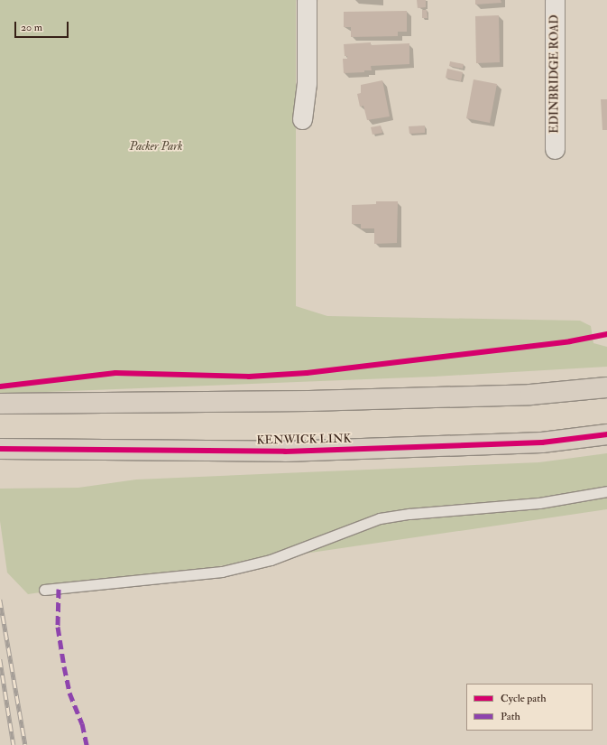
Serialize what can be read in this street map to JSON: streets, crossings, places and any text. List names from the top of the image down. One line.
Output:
{"streets":{"highway":["KENWICK LINK"],"street":["EDINBRIDGE ROAD"]},"parks":["Packer Park"],"legend":["Cycle path","Path"],"scale_bar":"20 m"}
